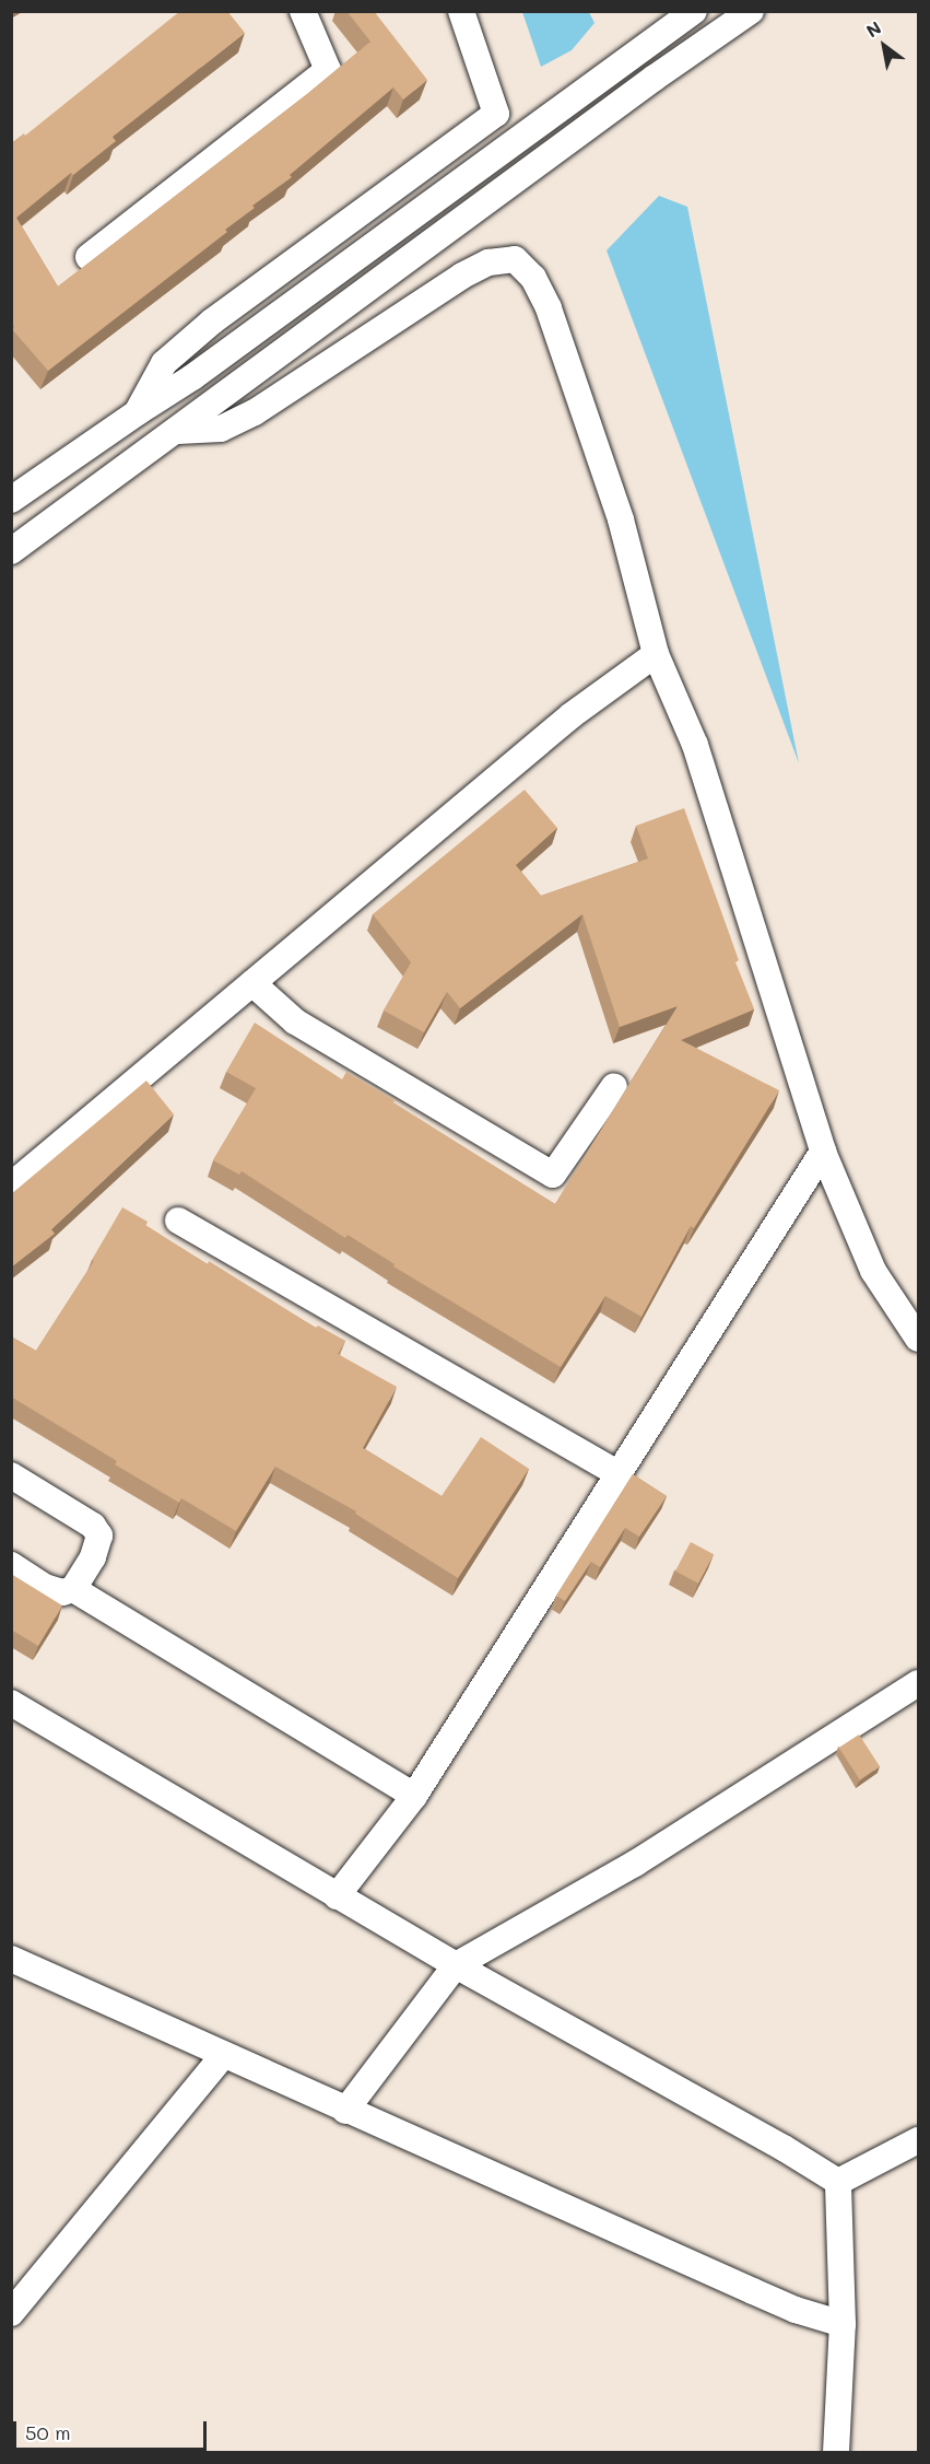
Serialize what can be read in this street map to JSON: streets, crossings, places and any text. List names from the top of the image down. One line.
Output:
{"scale_bar":"50 m","north":"top left"}
